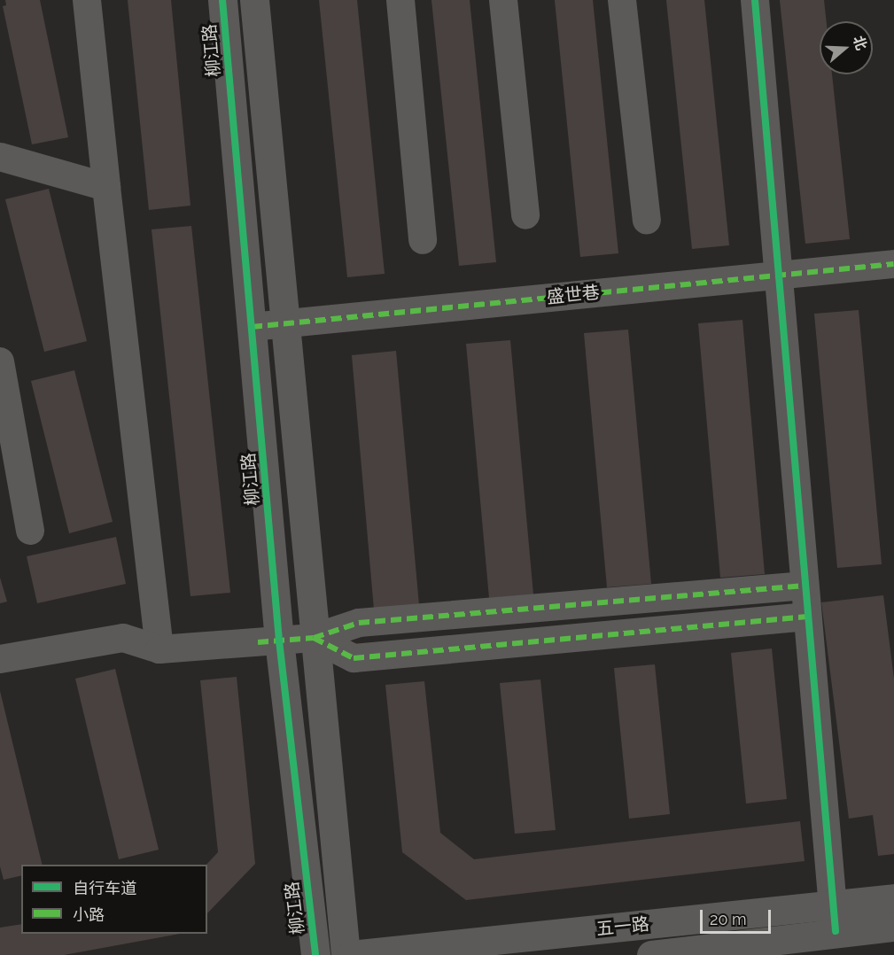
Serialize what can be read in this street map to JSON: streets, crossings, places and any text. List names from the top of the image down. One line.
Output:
{"streets":{"street":["柳江路","盛世巷","五一路"]},"crossings":[["柳江路","盛世巷"]],"legend":["自行车道","小路"],"scale_bar":"20 m","north":"right"}
